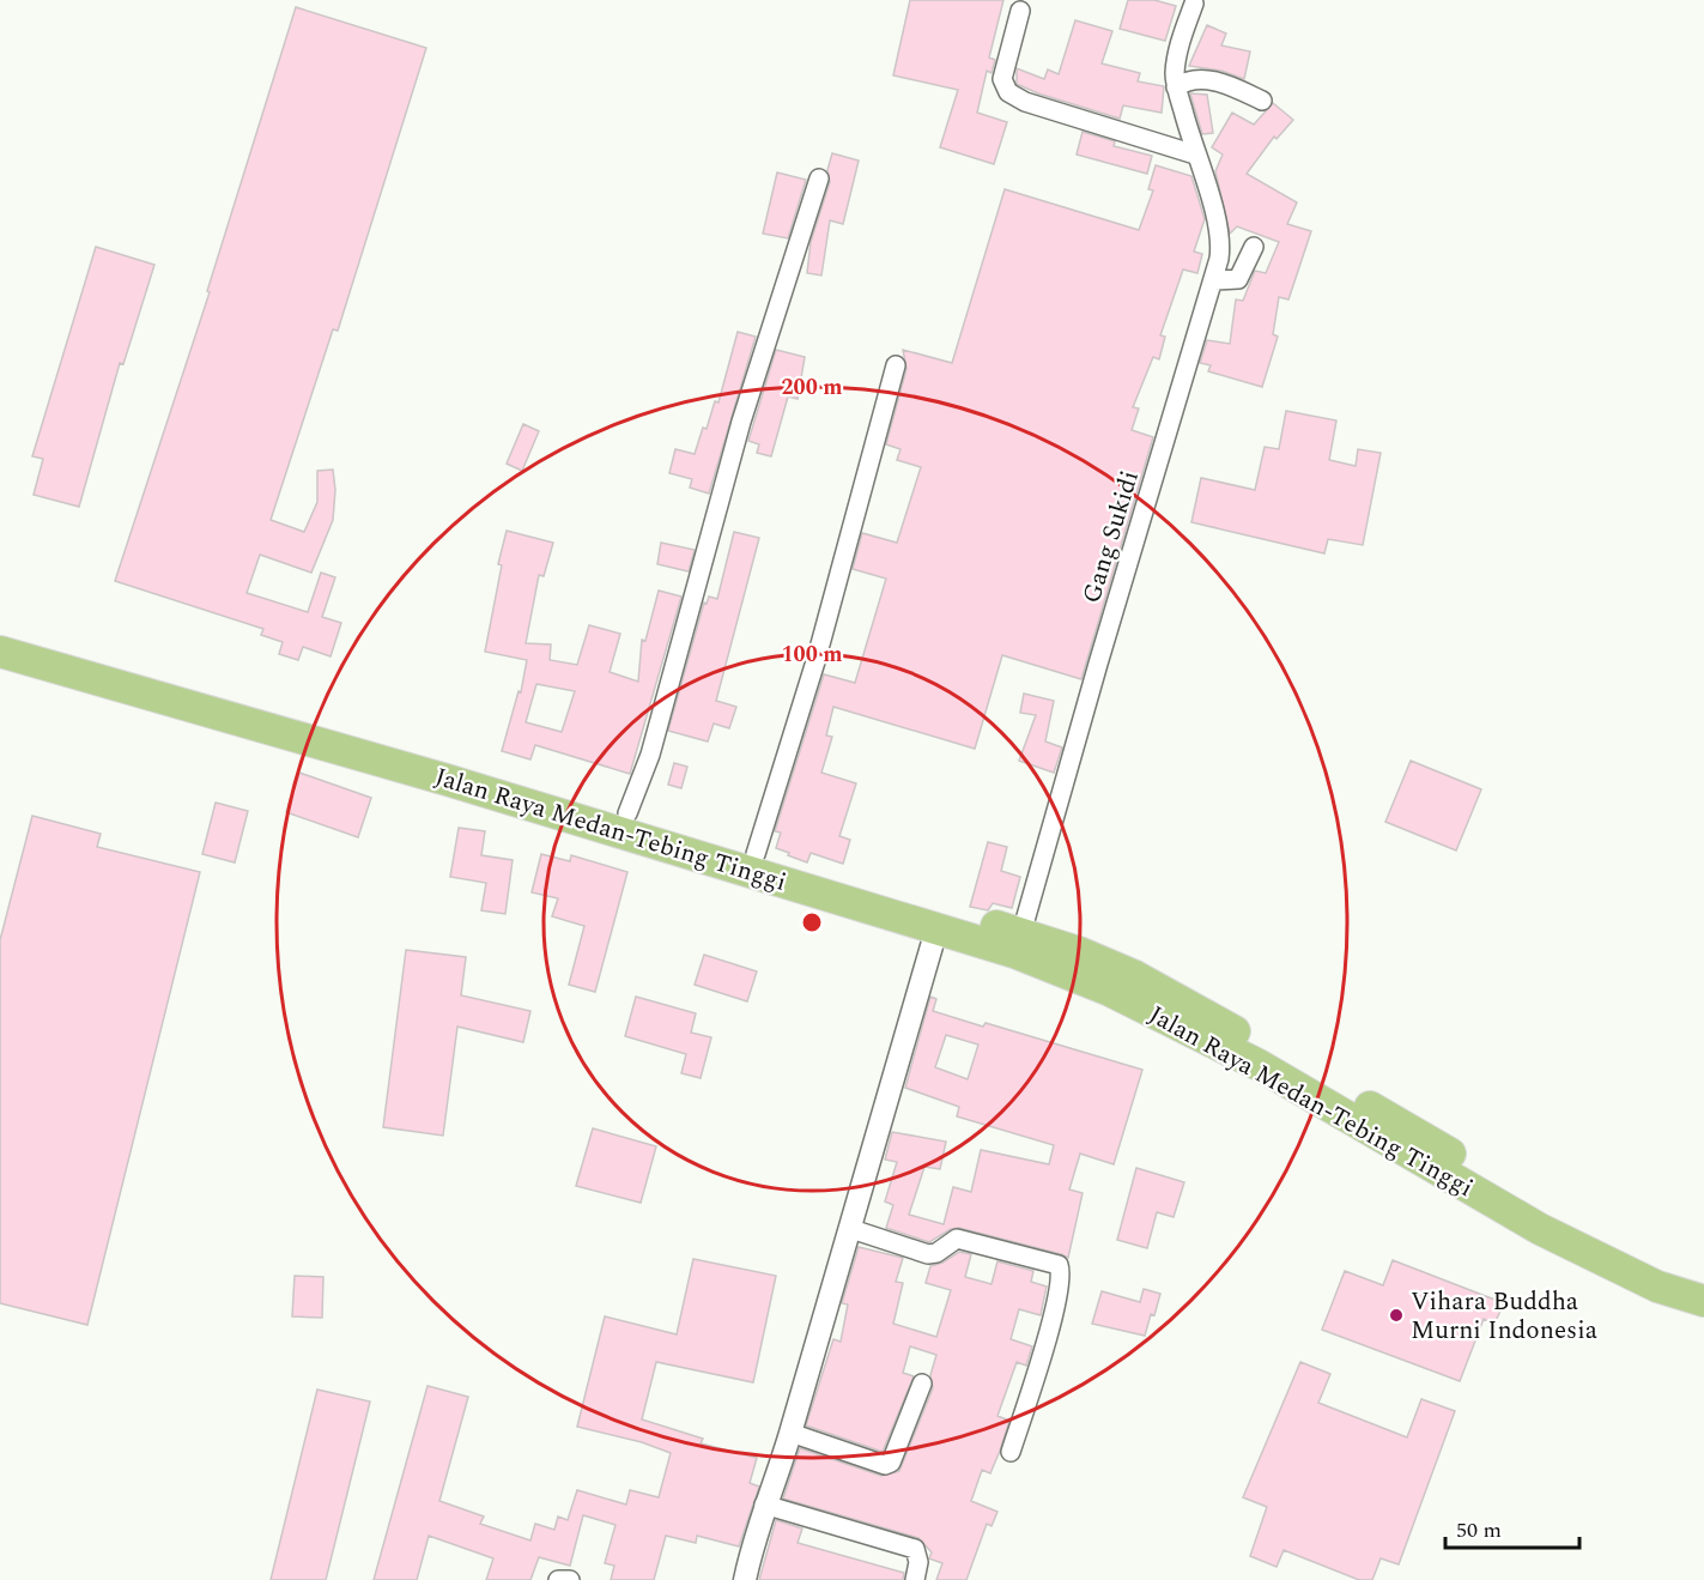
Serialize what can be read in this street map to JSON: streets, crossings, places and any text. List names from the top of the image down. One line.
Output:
{"streets":{"highway":["Jalan Raya Medan-Tebing Tinggi"],"street":["Gang Sukidi"]},"crossings":[["Gang Sukidi","Jalan Raya Medan-Tebing Tinggi"]],"places":["Vihara Buddha Murni Indonesia"],"scale_bar":"50 m","rings":["200 m","100 m"]}
